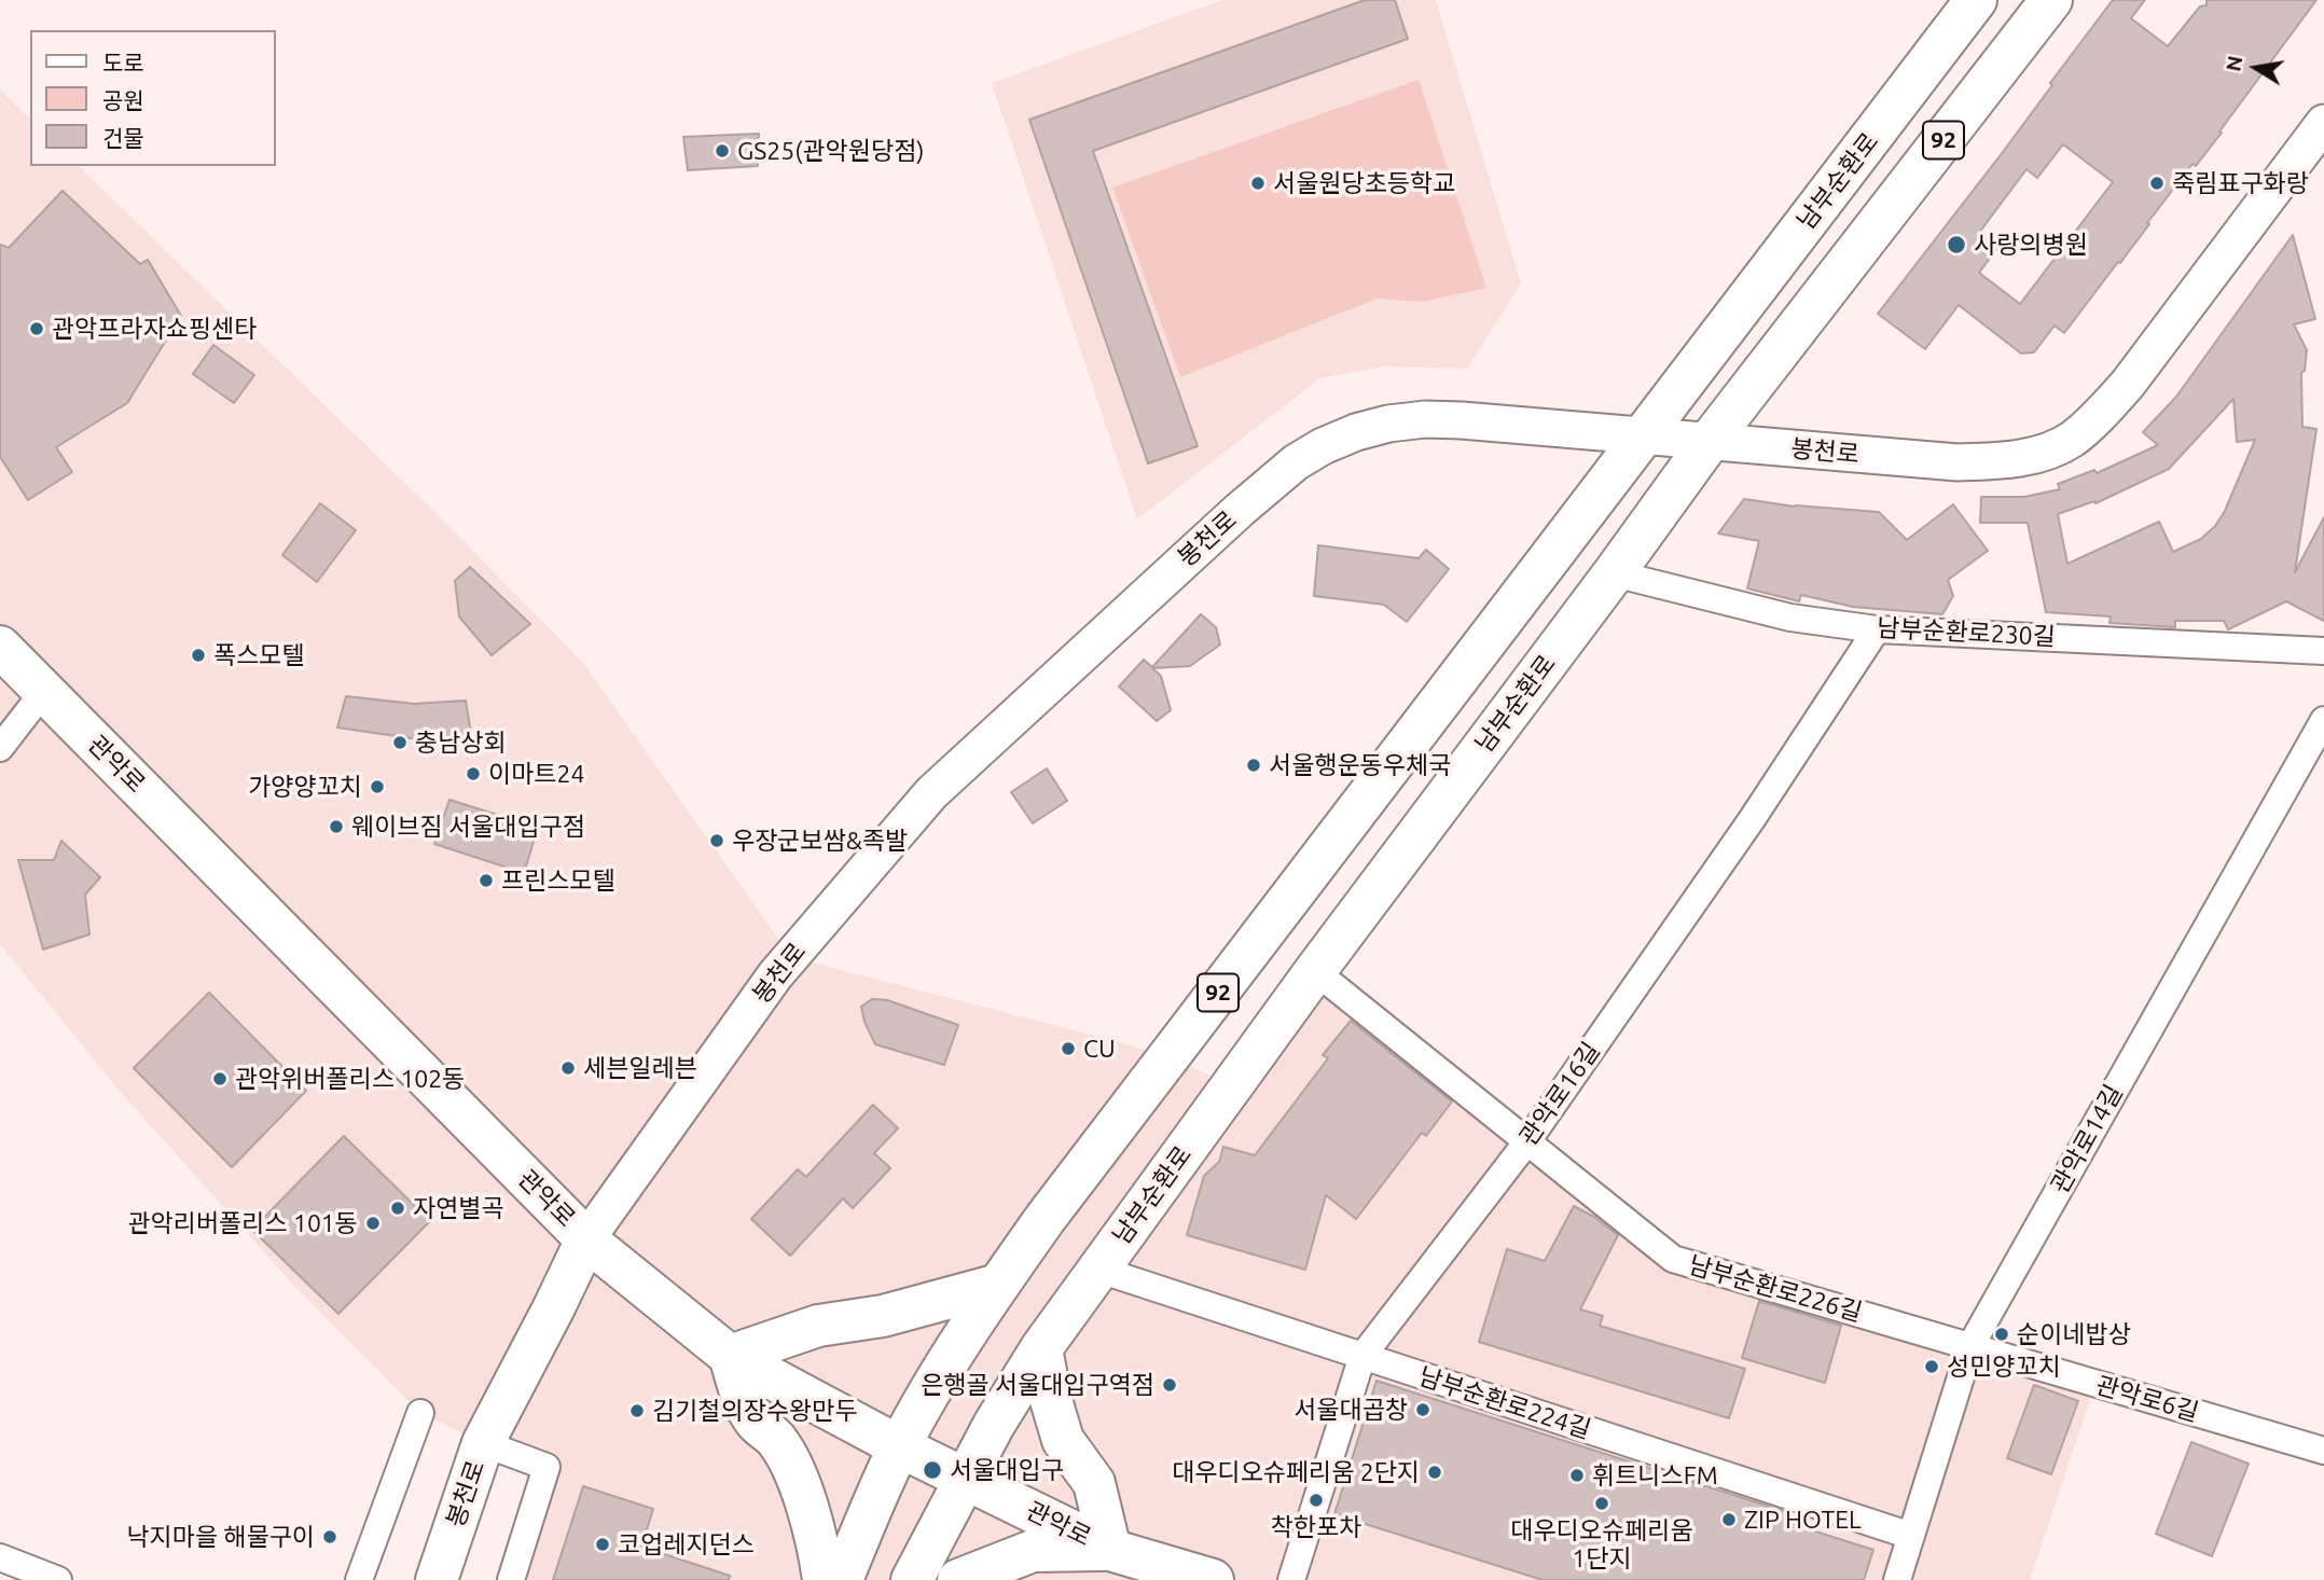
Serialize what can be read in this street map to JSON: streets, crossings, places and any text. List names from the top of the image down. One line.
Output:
{"streets":{"main road":["92","남부순환로","봉천로","관악로"],"street":["남부순환로230길","관악로16길","관악로14길","남부순환로226길","관악로6길","남부순환로224길"]},"crossings":[["남부순환로","봉천로"],["남부순환로","남부순환로230길"],["남부순환로","관악로"],["남부순환로","남부순환로226길"],["남부순환로","남부순환로224길"],["봉천로","관악로"],["남부순환로230길","관악로16길"],["관악로16길","남부순환로226길"],["관악로16길","남부순환로224길"],["관악로14길","남부순환로226길"],["관악로14길","관악로6길"],["관악로14길","남부순환로224길"],["남부순환로226길","관악로6길"]],"places":["GS25(관악원당점)","서울원당초등학교","죽림표구화랑","사랑의병원","관악프라자쇼핑센타","폭스모텔","충남상회","서울행운동우체국","이마트24","가양양꼬치","웨이브짐 서울대입구점","우장군보쌈&족발","프린스모텔","CU","세븐일레븐","관악위버폴리스 102동","자연별곡","관악리버폴리스 101동","순이네밥상","성민양꼬치","은행골 서울대입구역점","서울대곱창","김기철의장수왕만두","서울대입구","대우디오슈페리움 2단지","휘트니스FM","착한포차","대우디오슈페리움 1단지","ZIP HOTEL","낙지마을 해물구이","코업레지던스"],"legend":["도로","공원","건물"],"north":"left"}
